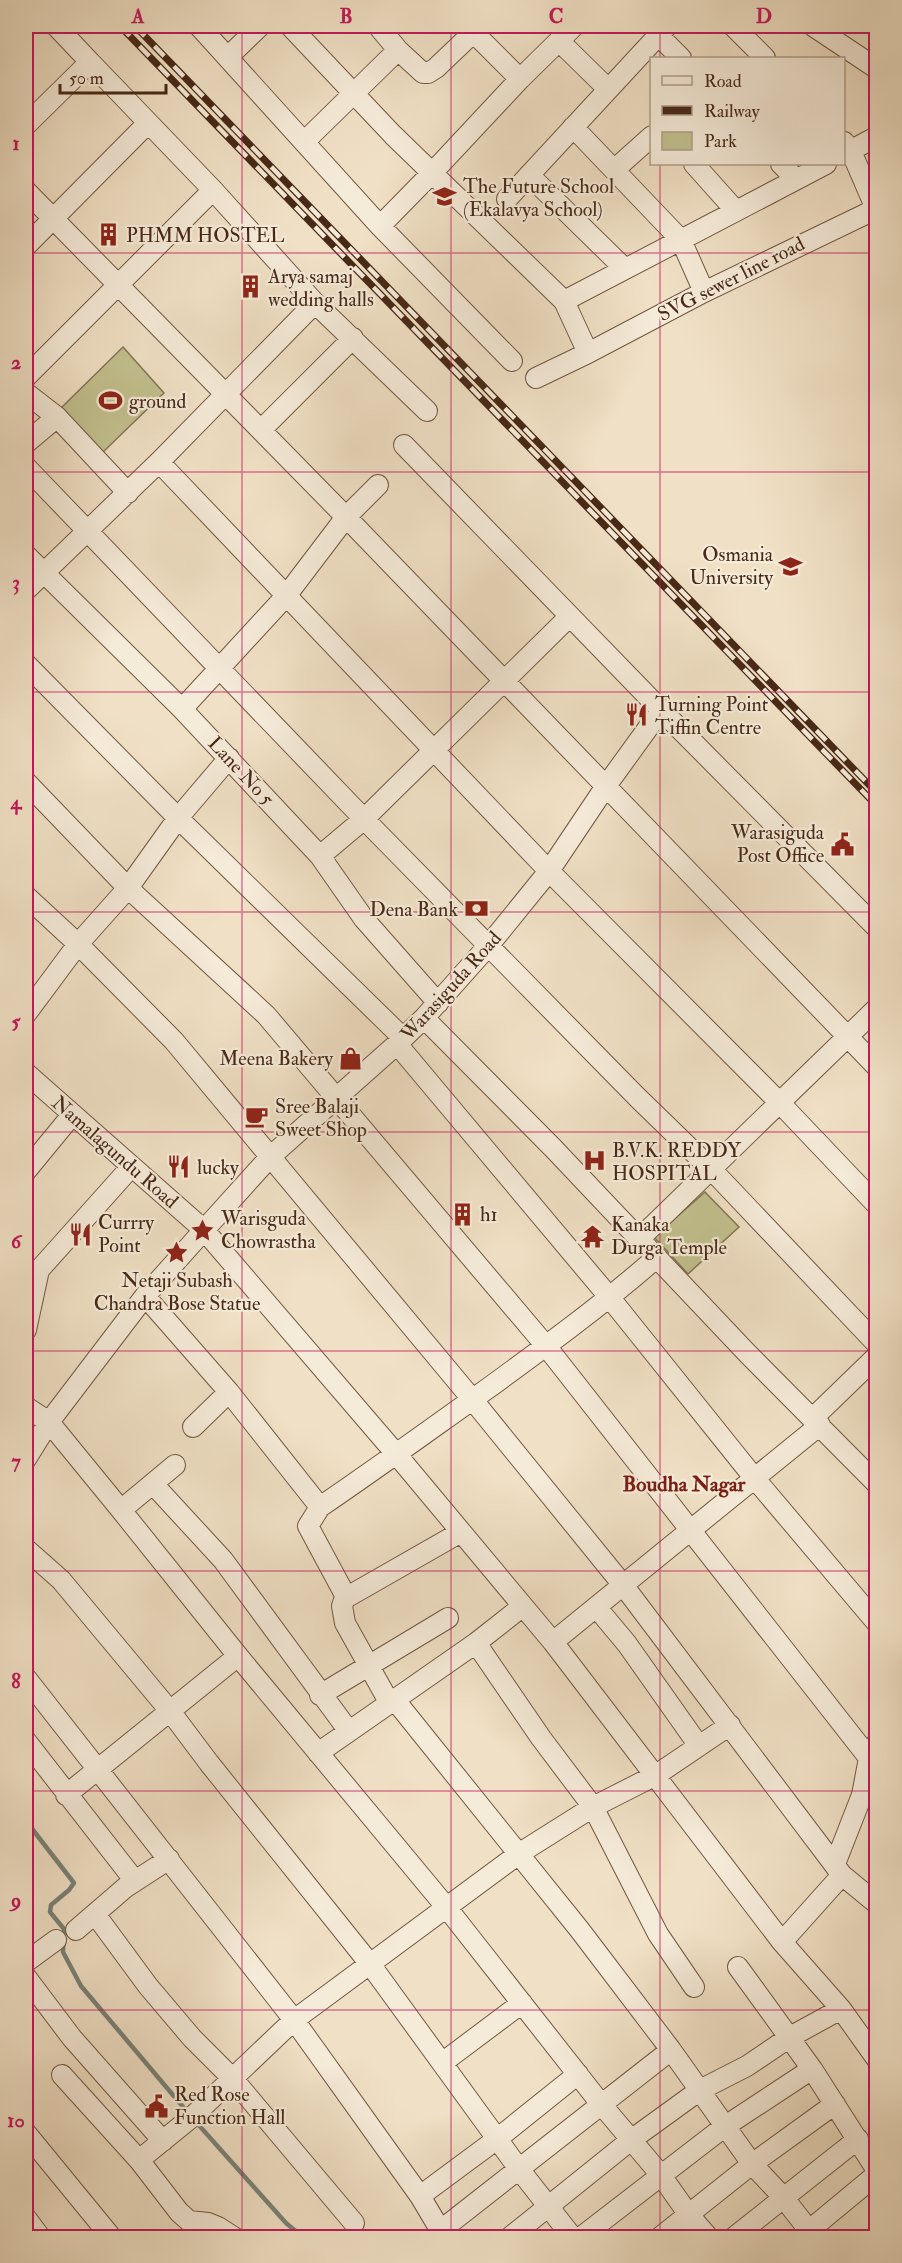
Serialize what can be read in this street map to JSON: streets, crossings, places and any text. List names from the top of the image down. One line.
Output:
{"streets":{"street":["SVG sewer line road","Lane No 5","Warasiguda Road","Namalagundu Road"]},"crossings":[["Lane No 5","Warasiguda Road"],["Warasiguda Road","Namalagundu Road"]],"districts":["Boudha Nagar"],"places":{"school or university":["The Future School (Ekalavya School)","Osmania University"],"building":["PHMM HOSTEL","Arya samaj wedding halls","h1"],"sports":["ground"],"restaurant":["Turning Point Tiffin Centre","lucky","Currry Point"],"public building":["Warasiguda Post Office","Red Rose Function Hall"],"bank":["Dena Bank"],"shop":["Meena Bakery"],"cafe":["Sree Balaji Sweet Shop"],"hospital":["B.V.K. REDDY HOSPITAL"],"place":["Warisguda Chowrastha","Netaji Subash Chandra Bose Statue"],"temple":["Kanaka Durga Temple"]},"legend":["Road","Railway","Park"],"scale_bar":"50 m","grid":{"columns":["A","B","C","D"],"rows":["1","2","3","4","5","6","7","8","9","10"]}}
